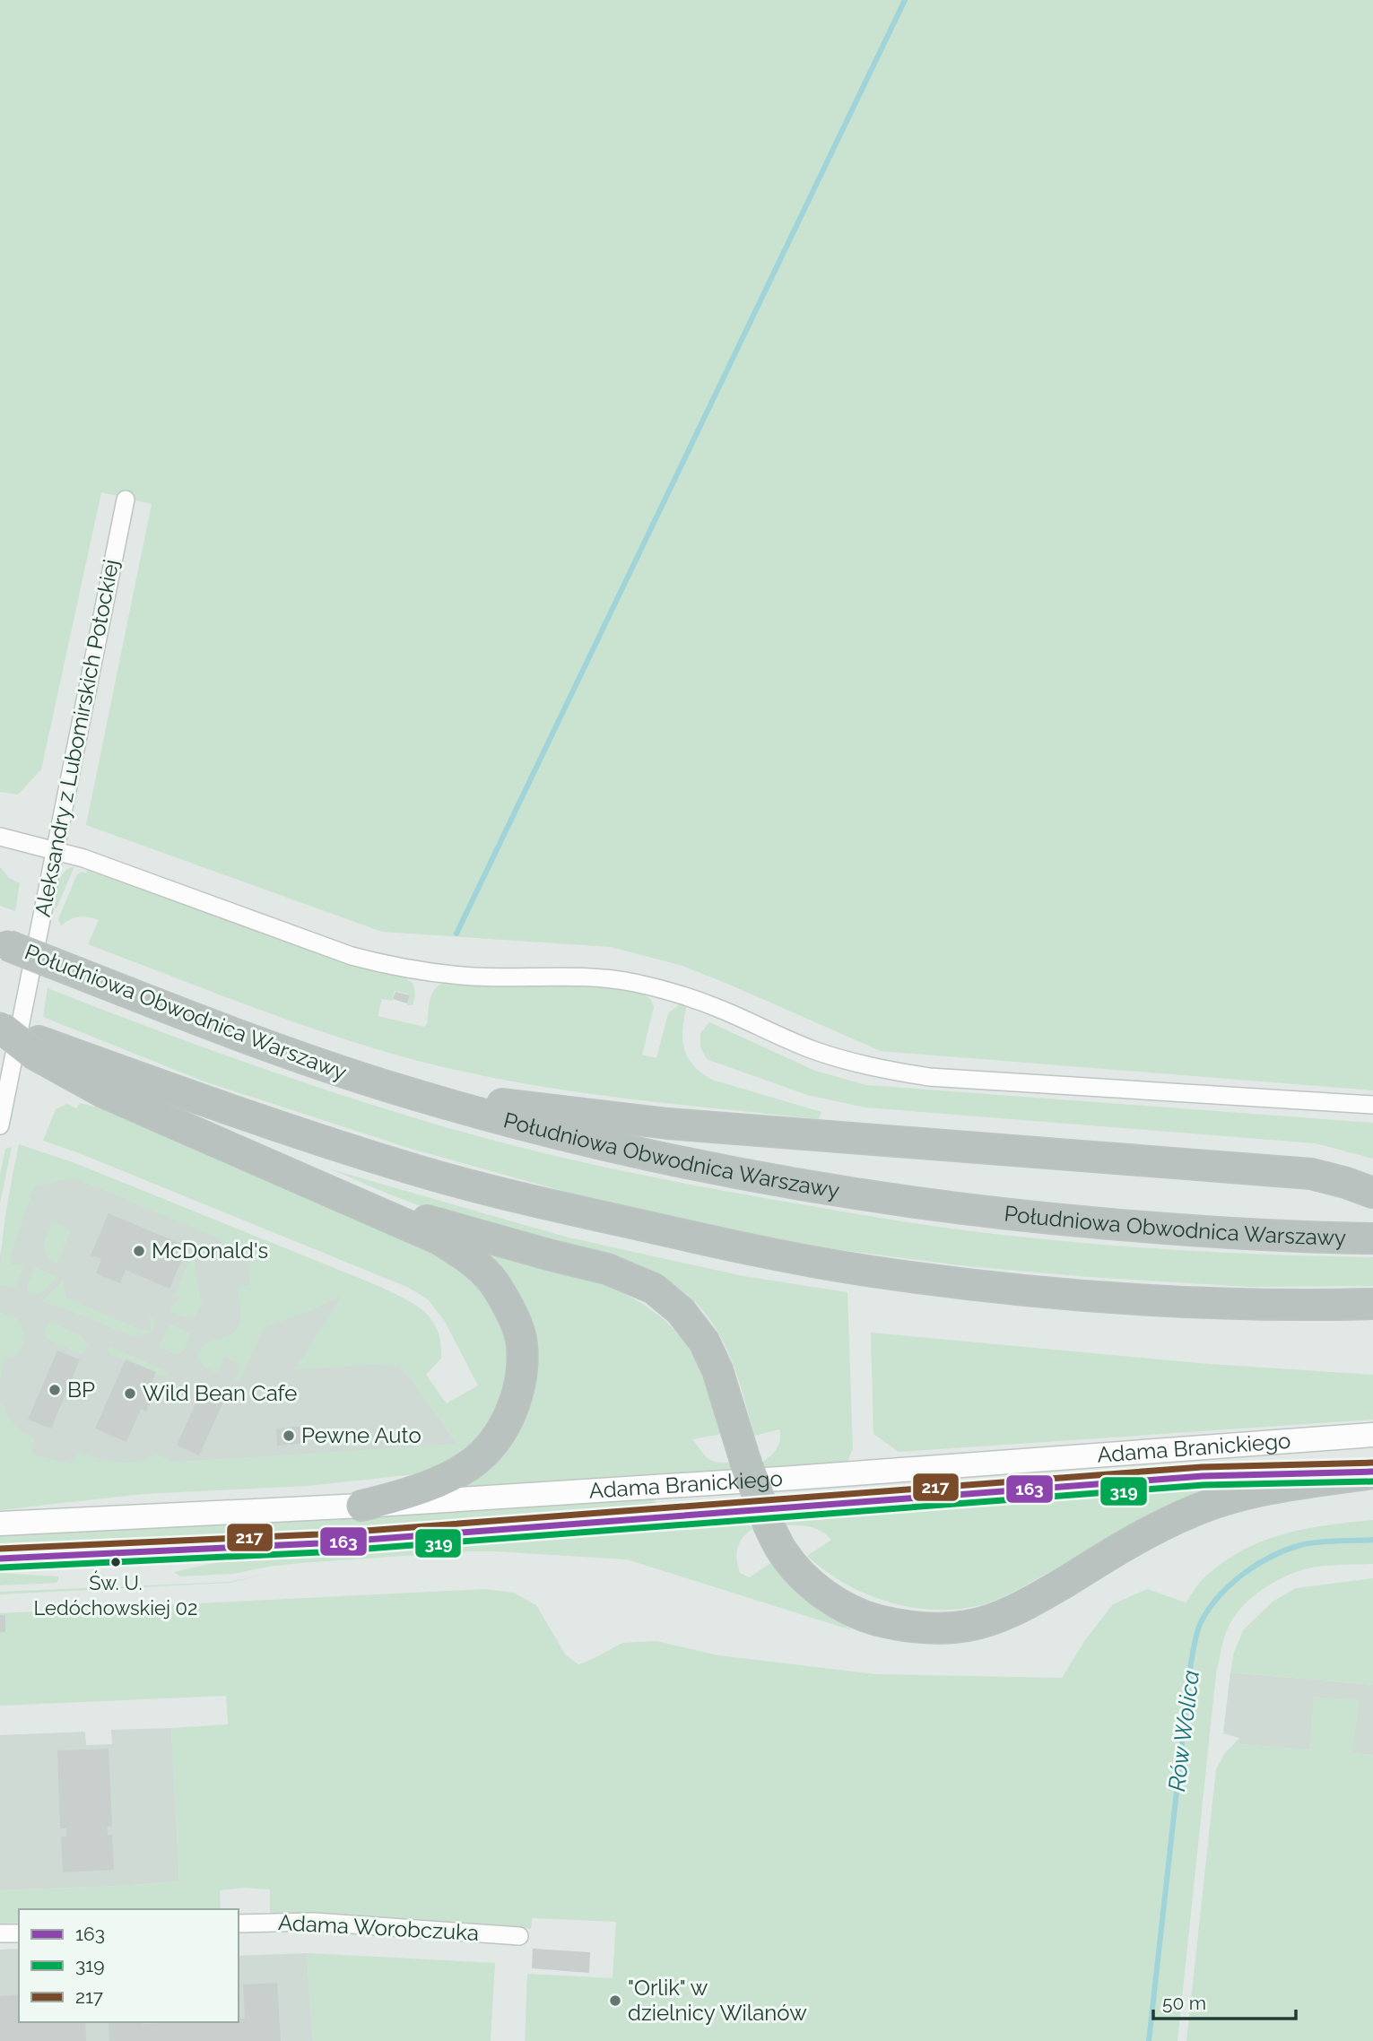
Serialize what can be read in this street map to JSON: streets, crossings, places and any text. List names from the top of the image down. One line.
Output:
{"streets":{"highway":["Południowa Obwodnica Warszawy"],"main road":["Adama Branickiego"],"street":["Aleksandry z Lubomirskich Potockiej","Adama Worobczuka"]},"water":["Rów Wolica"],"places":["McDonald's","BP","Wild Bean Cafe","Pewne Auto","Św. U. Ledóchowskiej 02","\"Orlik\" w dzielnicy Wilanów"],"lines":["transit line 217","transit line 163","transit line 319"],"legend":["163","319","217"],"scale_bar":"50 m"}
